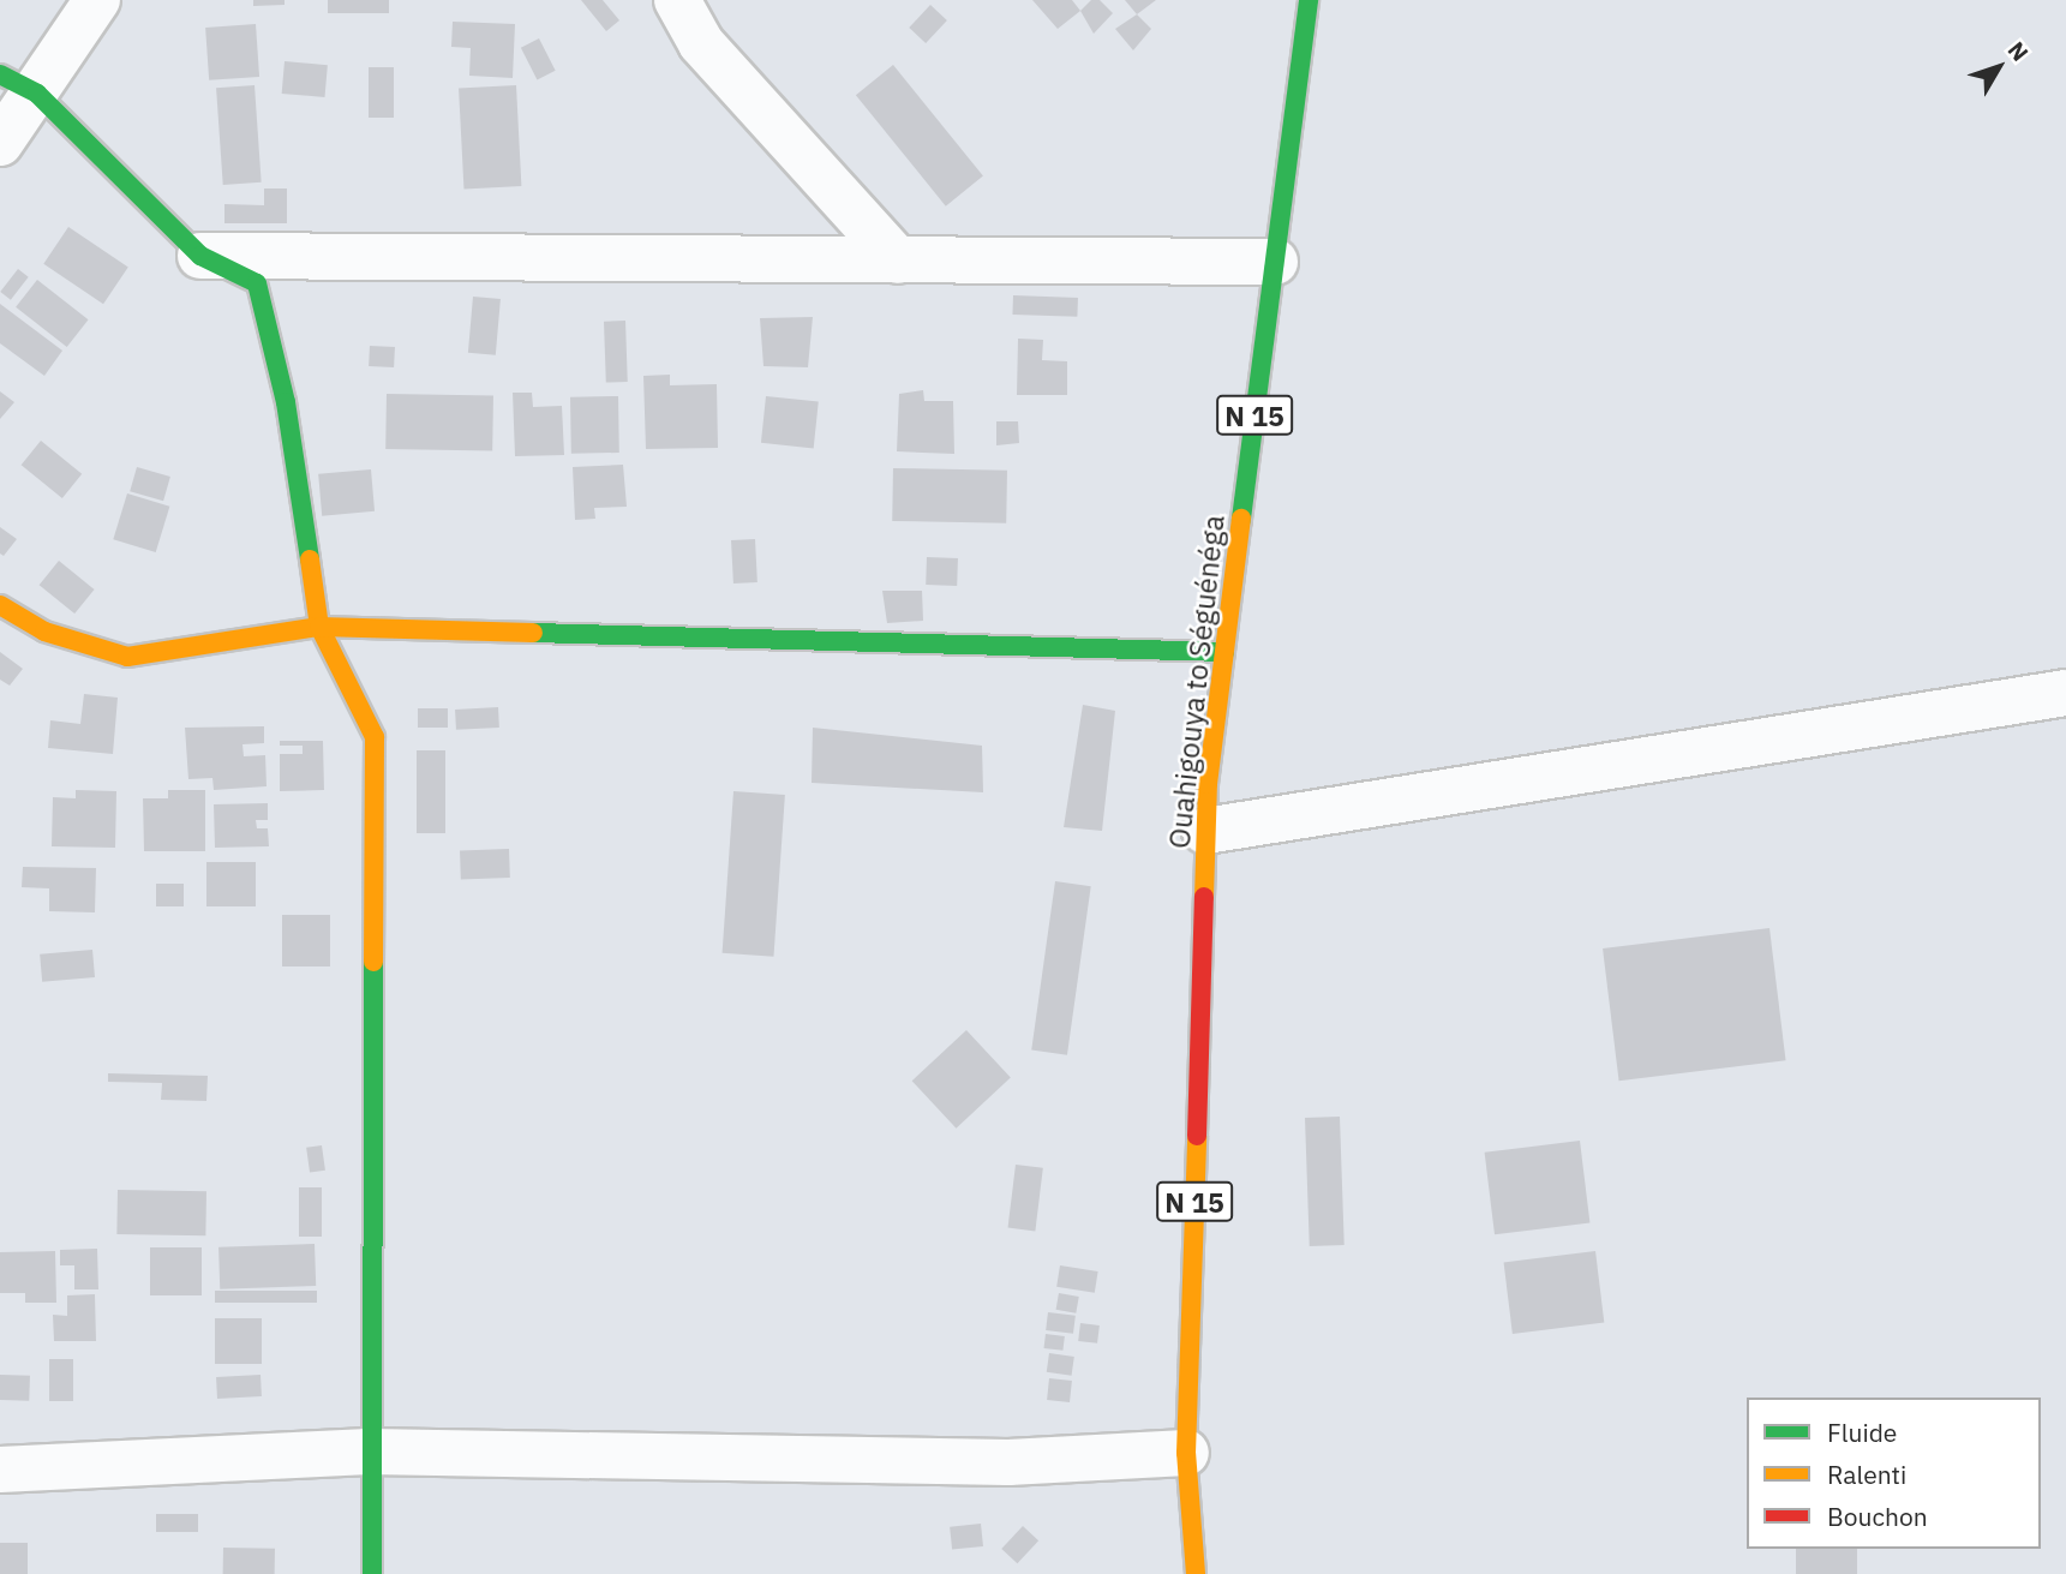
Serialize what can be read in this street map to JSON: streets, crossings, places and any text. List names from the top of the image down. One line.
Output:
{"streets":{"street":["N 15","Ouahigouya to Séguénéga"]},"legend":["Fluide","Ralenti","Bouchon"],"north":"top right"}
